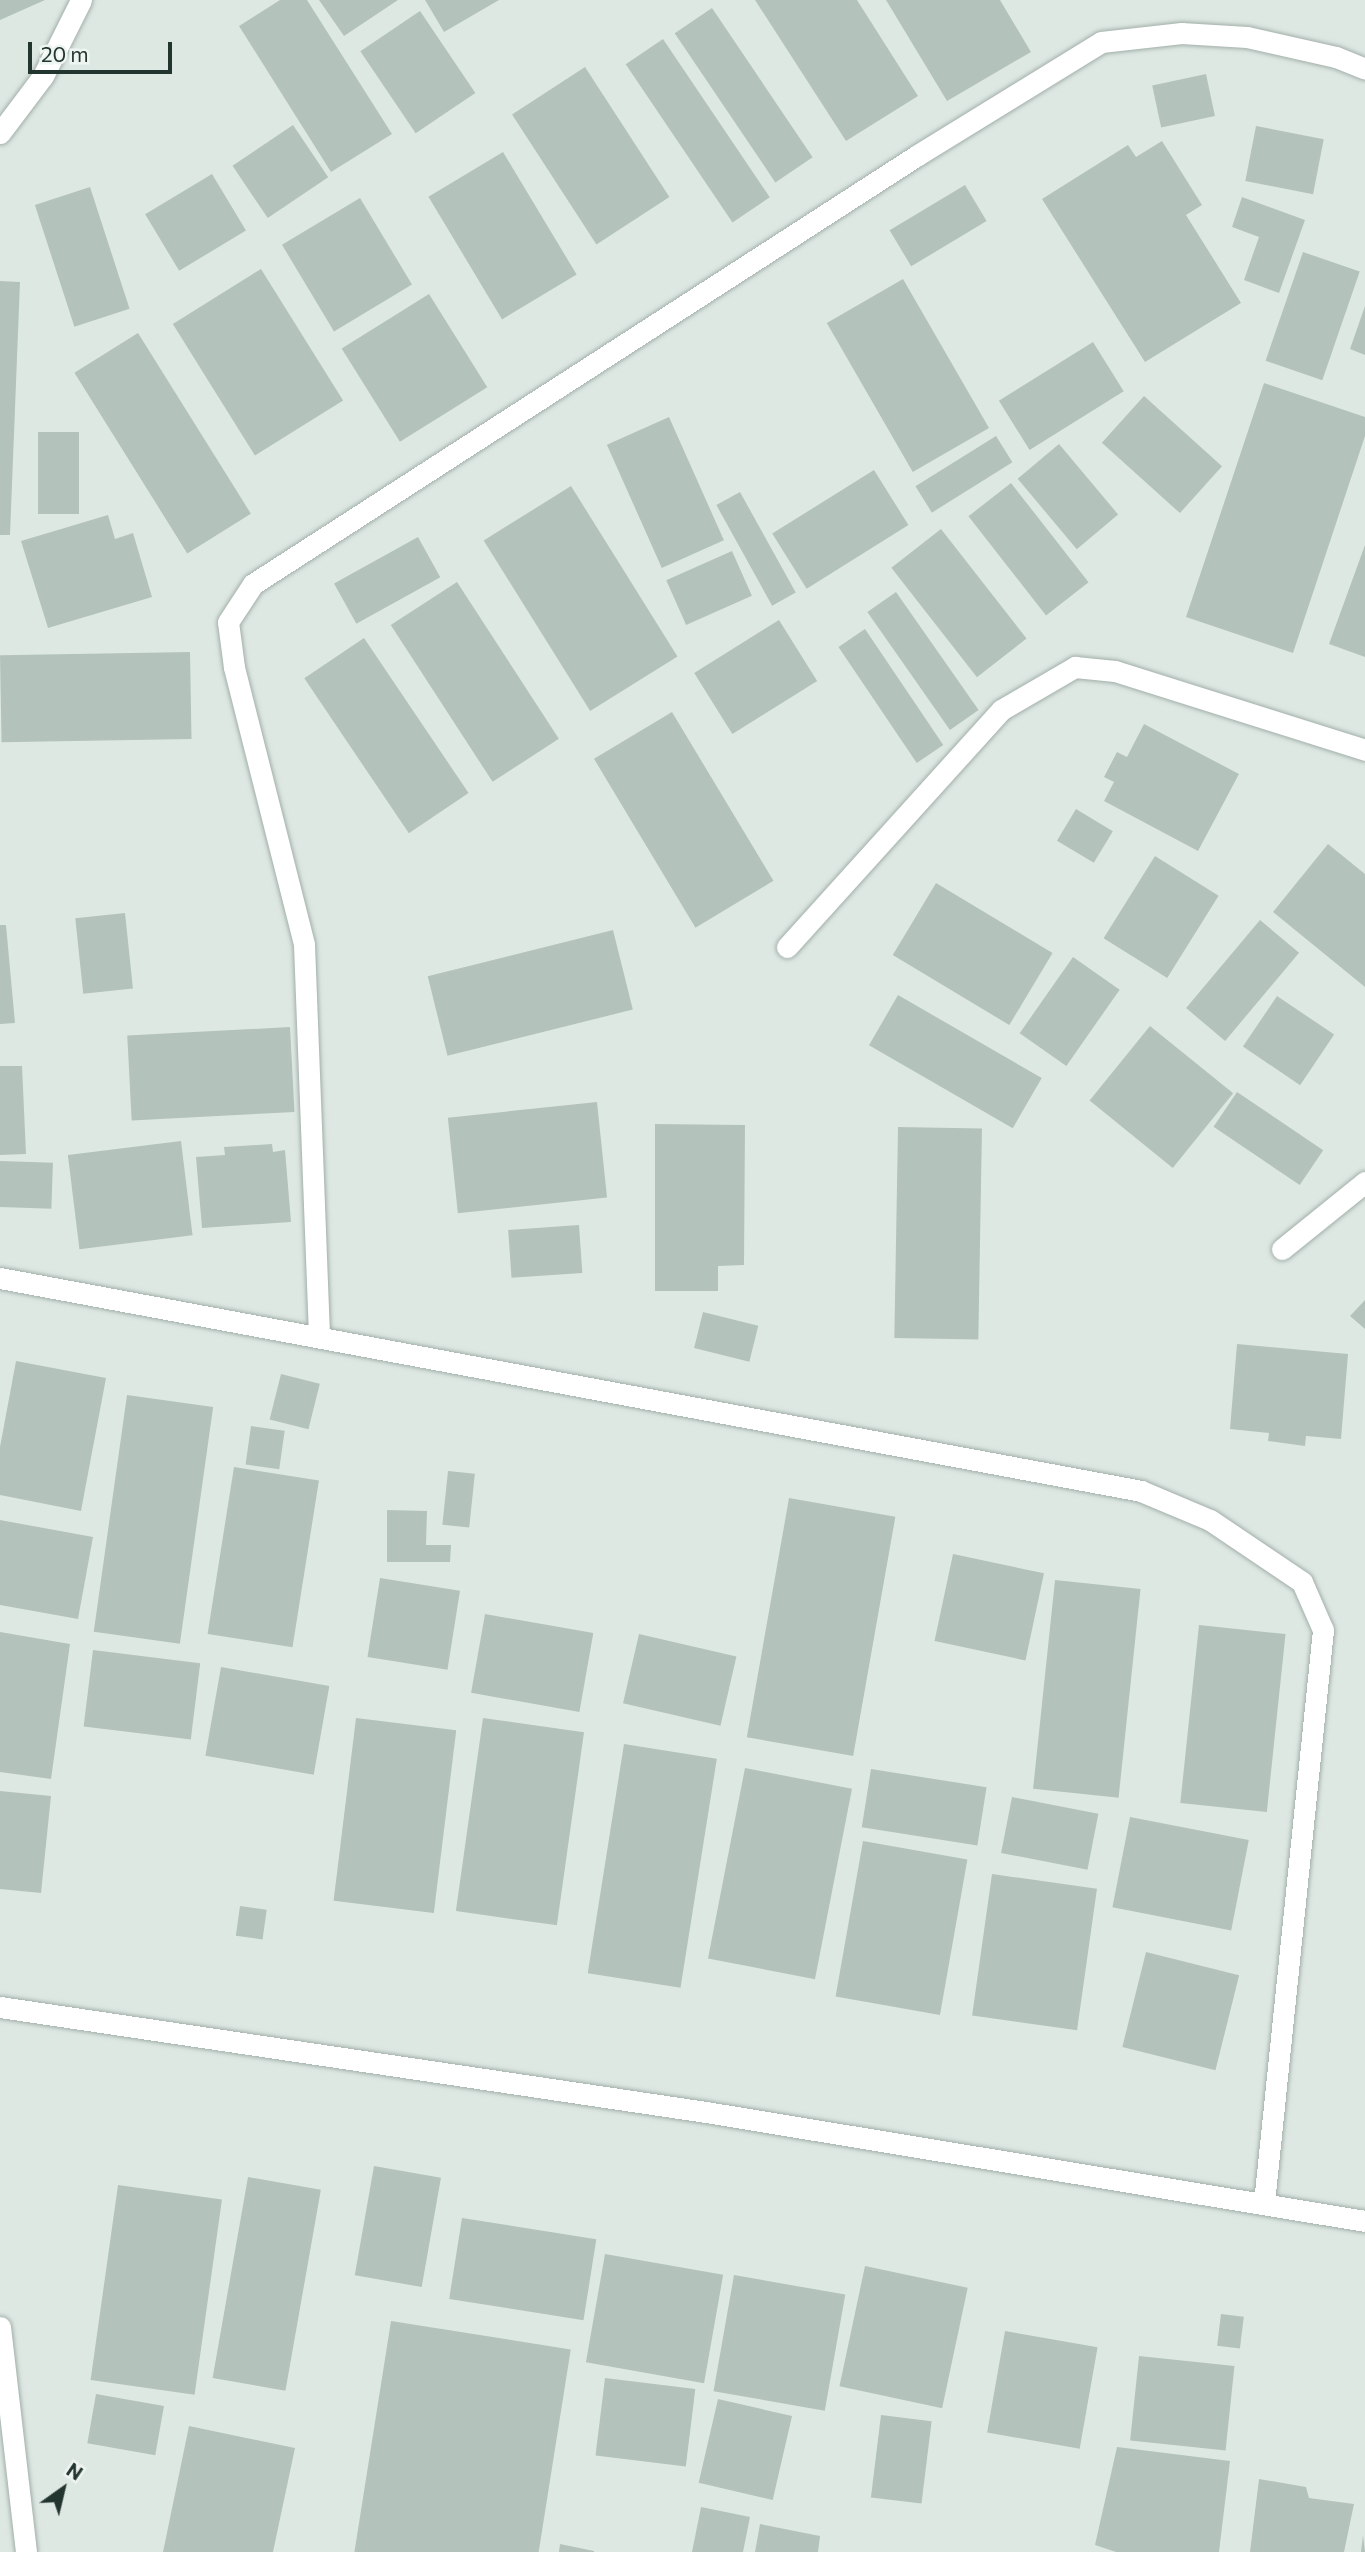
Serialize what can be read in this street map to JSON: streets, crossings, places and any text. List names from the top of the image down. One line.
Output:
{"scale_bar":"20 m","north":"top right"}
